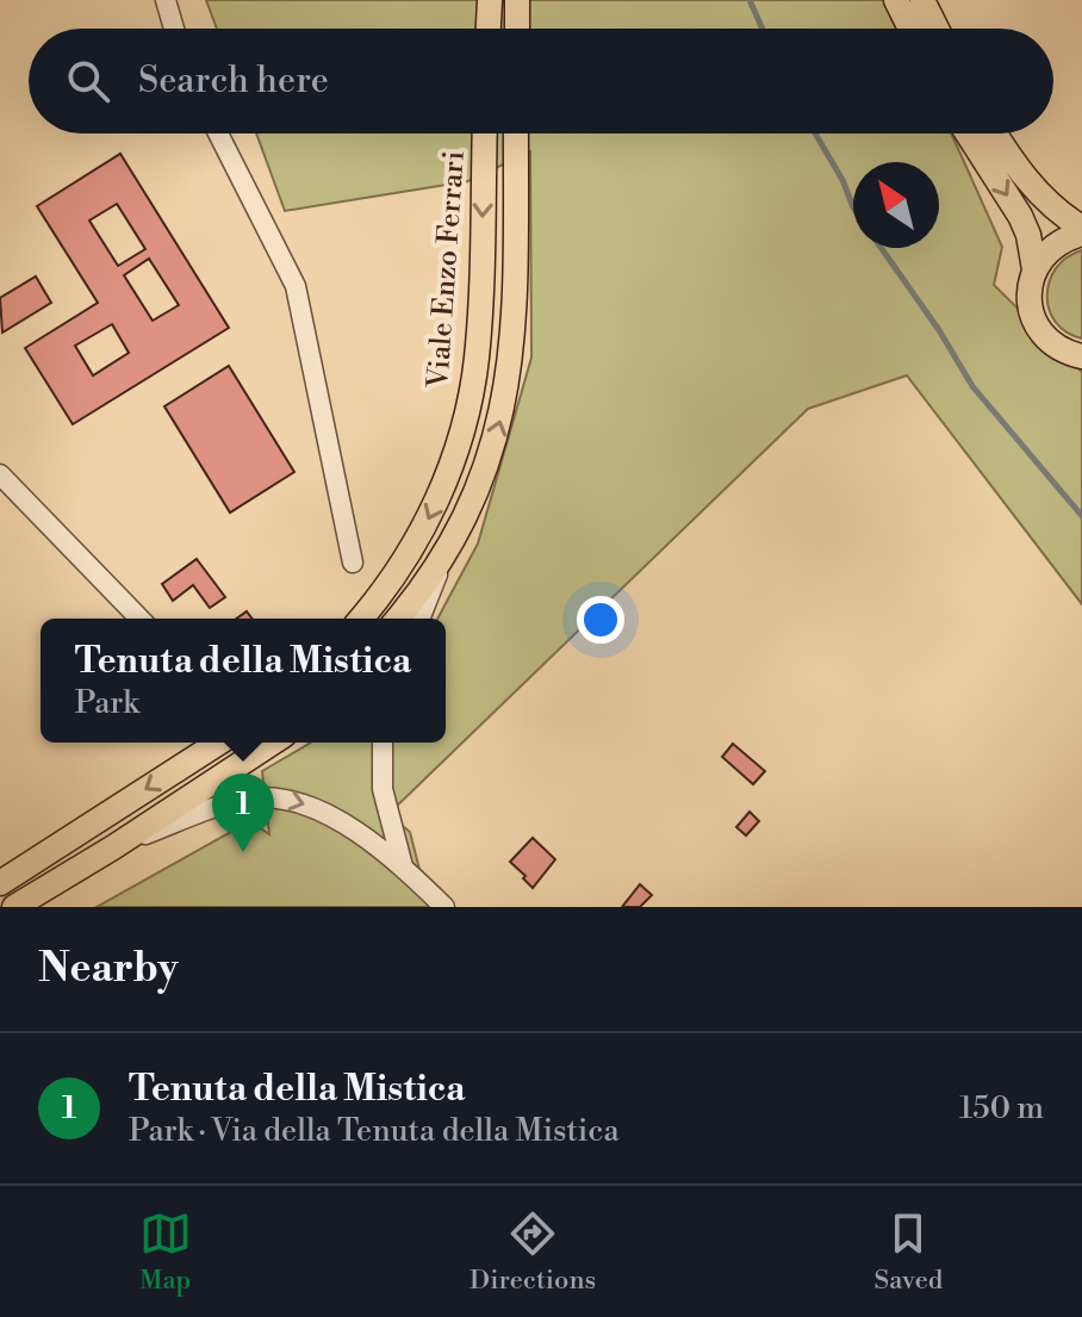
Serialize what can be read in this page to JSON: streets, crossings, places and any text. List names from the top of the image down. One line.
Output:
{"streets":{"main road":["Viale Enzo Ferrari"]},"north":"top left","page":{"search":"Search here","popup":["Tenuta della Mistica","Park"],"pins":"1","heading":"Nearby","list":[{"mark":"1","name":"Tenuta della Mistica","note":"Park · Via della Tenuta della Mistica","value":"150 m"}],"nav":["Map","Directions","Saved"]}}
